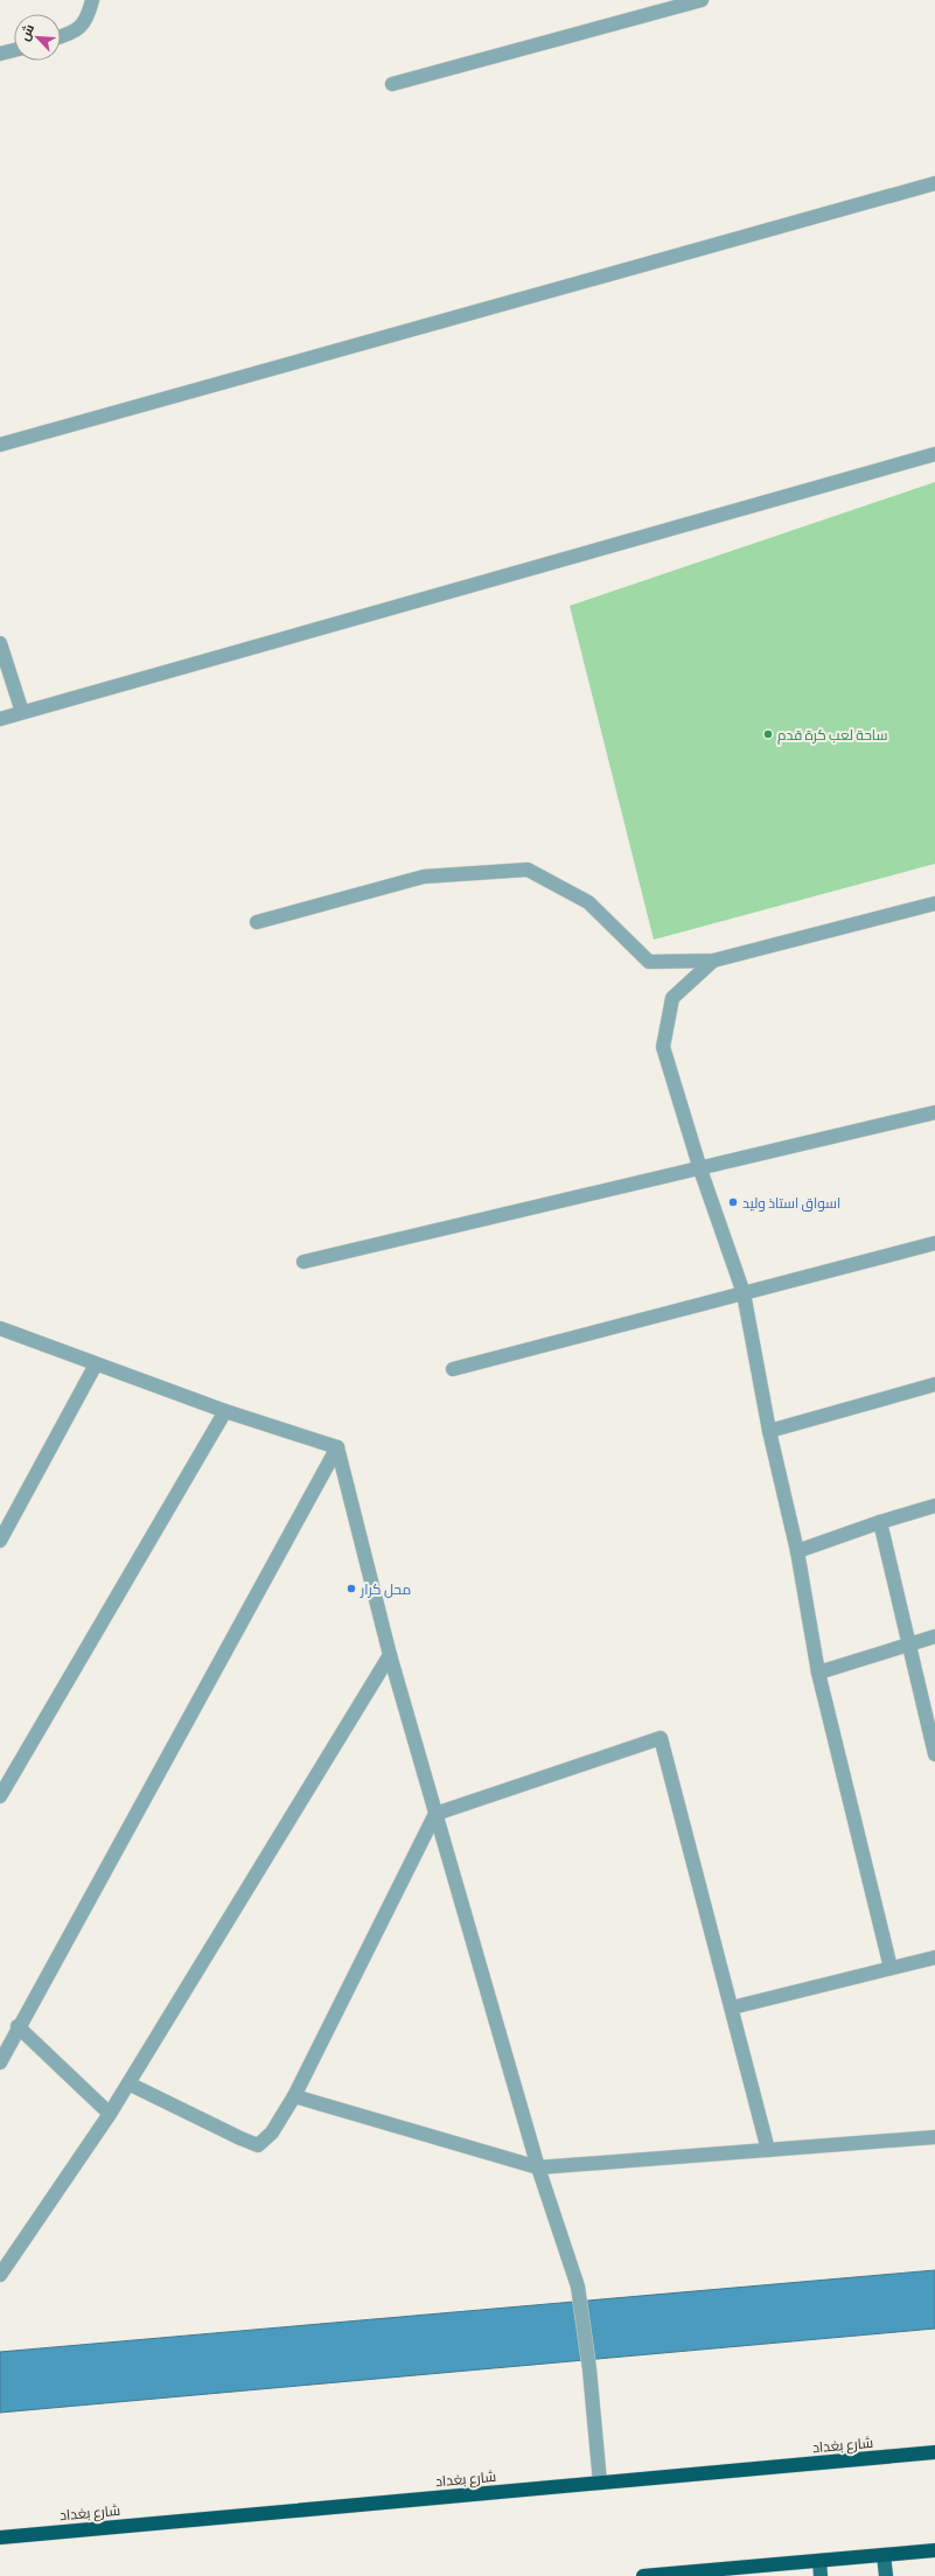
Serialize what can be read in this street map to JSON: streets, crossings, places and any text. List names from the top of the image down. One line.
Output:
{"streets":{"highway":["شارع بغداد"]},"places":["ساحة لعب كرة قدم","اسواق استاذ وليد","محل كرار"],"north":"top left"}
